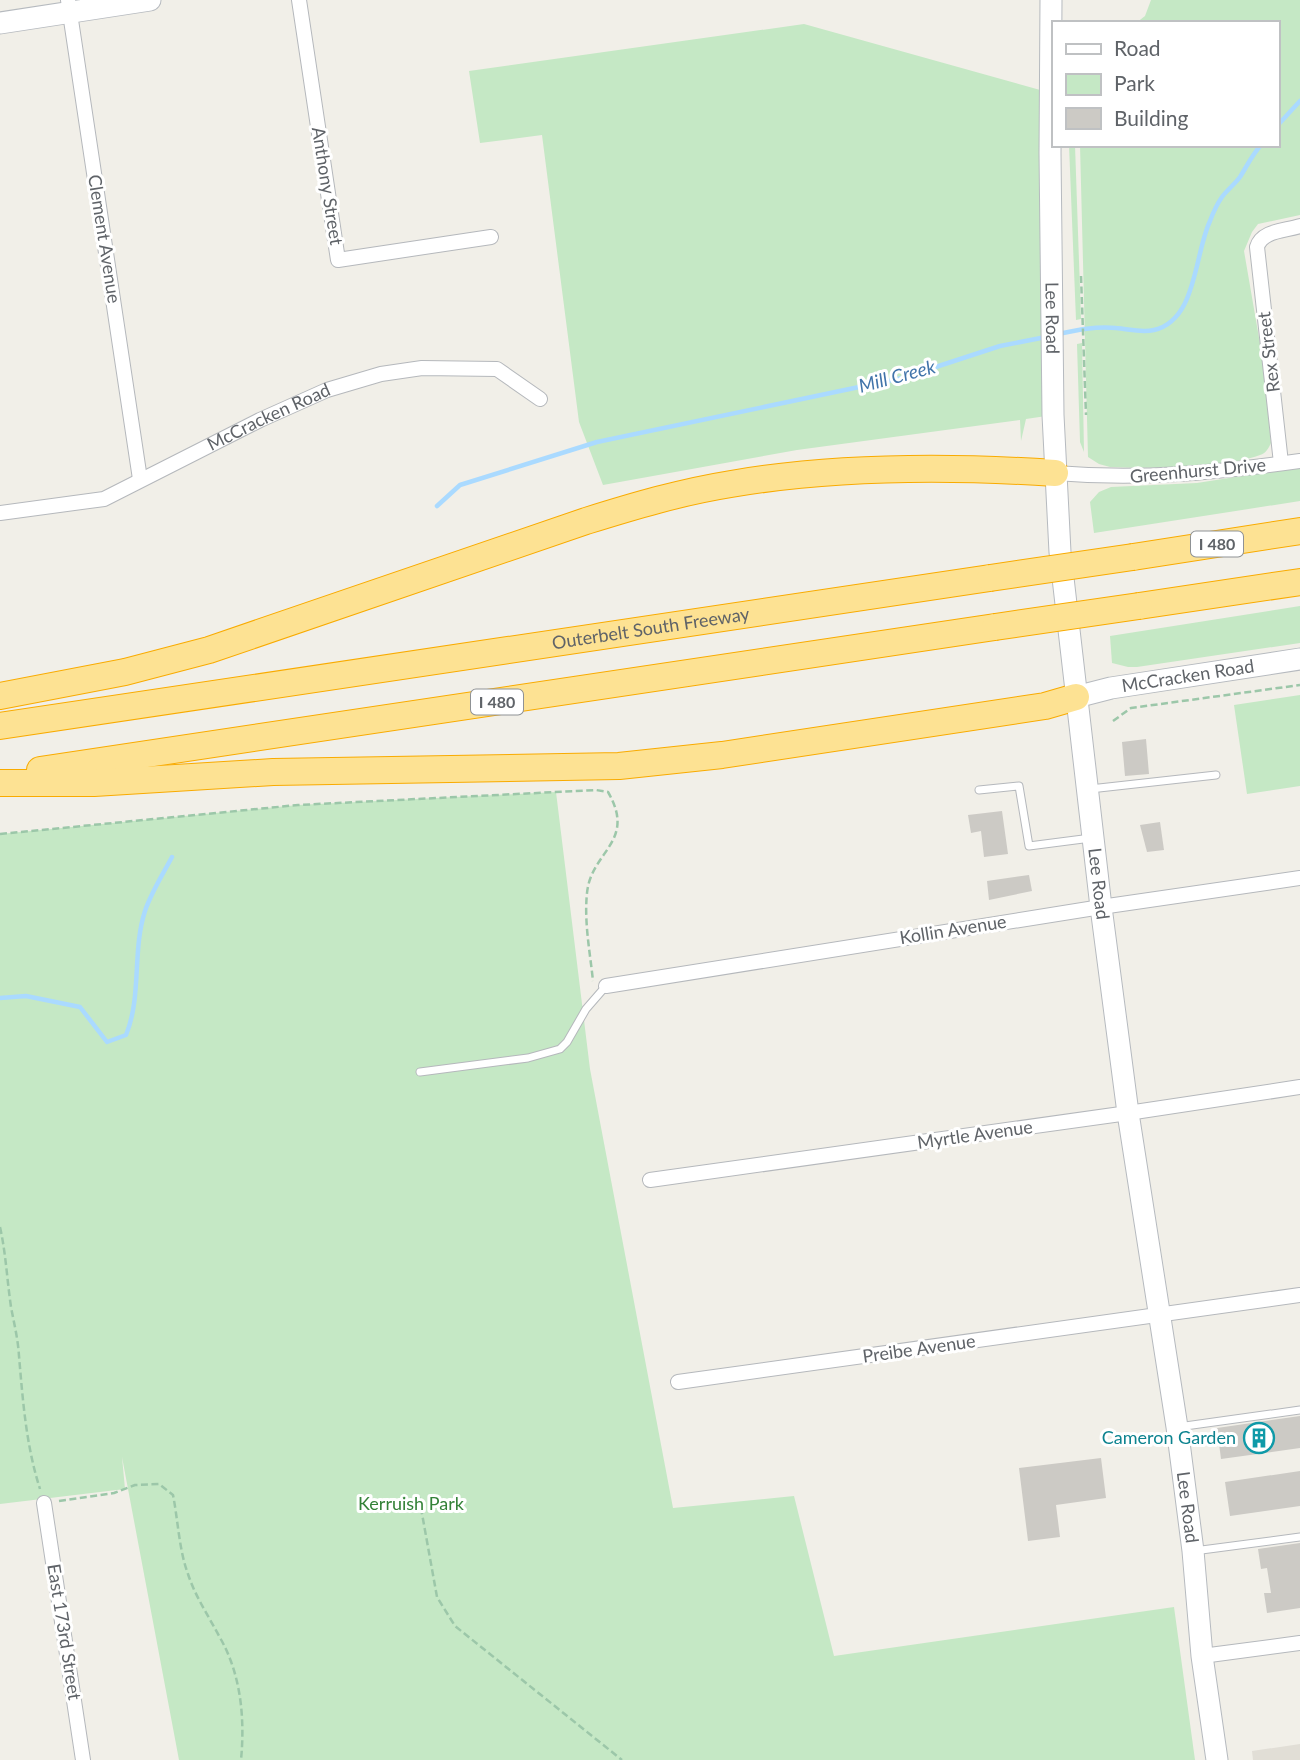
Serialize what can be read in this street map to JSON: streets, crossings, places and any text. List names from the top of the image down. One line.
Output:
{"streets":{"highway":["I 480","Outerbelt South Freeway"],"main road":["Lee Road","McCracken Road"],"street":["Anthony Street","Clement Avenue","Rex Street","Greenhurst Drive","Kollin Avenue","Myrtle Avenue","Preibe Avenue","East 173rd Street"]},"crossings":[["Clement Avenue","McCracken Road"],["Lee Road","McCracken Road"],["Lee Road","Greenhurst Drive"],["Lee Road","Kollin Avenue"],["Lee Road","Myrtle Avenue"],["Lee Road","Preibe Avenue"],["Rex Street","Greenhurst Drive"]],"water":["Mill Creek"],"parks":["Kerruish Park"],"places":{"building":["Cameron Garden"]},"legend":["Road","Park","Building"]}
